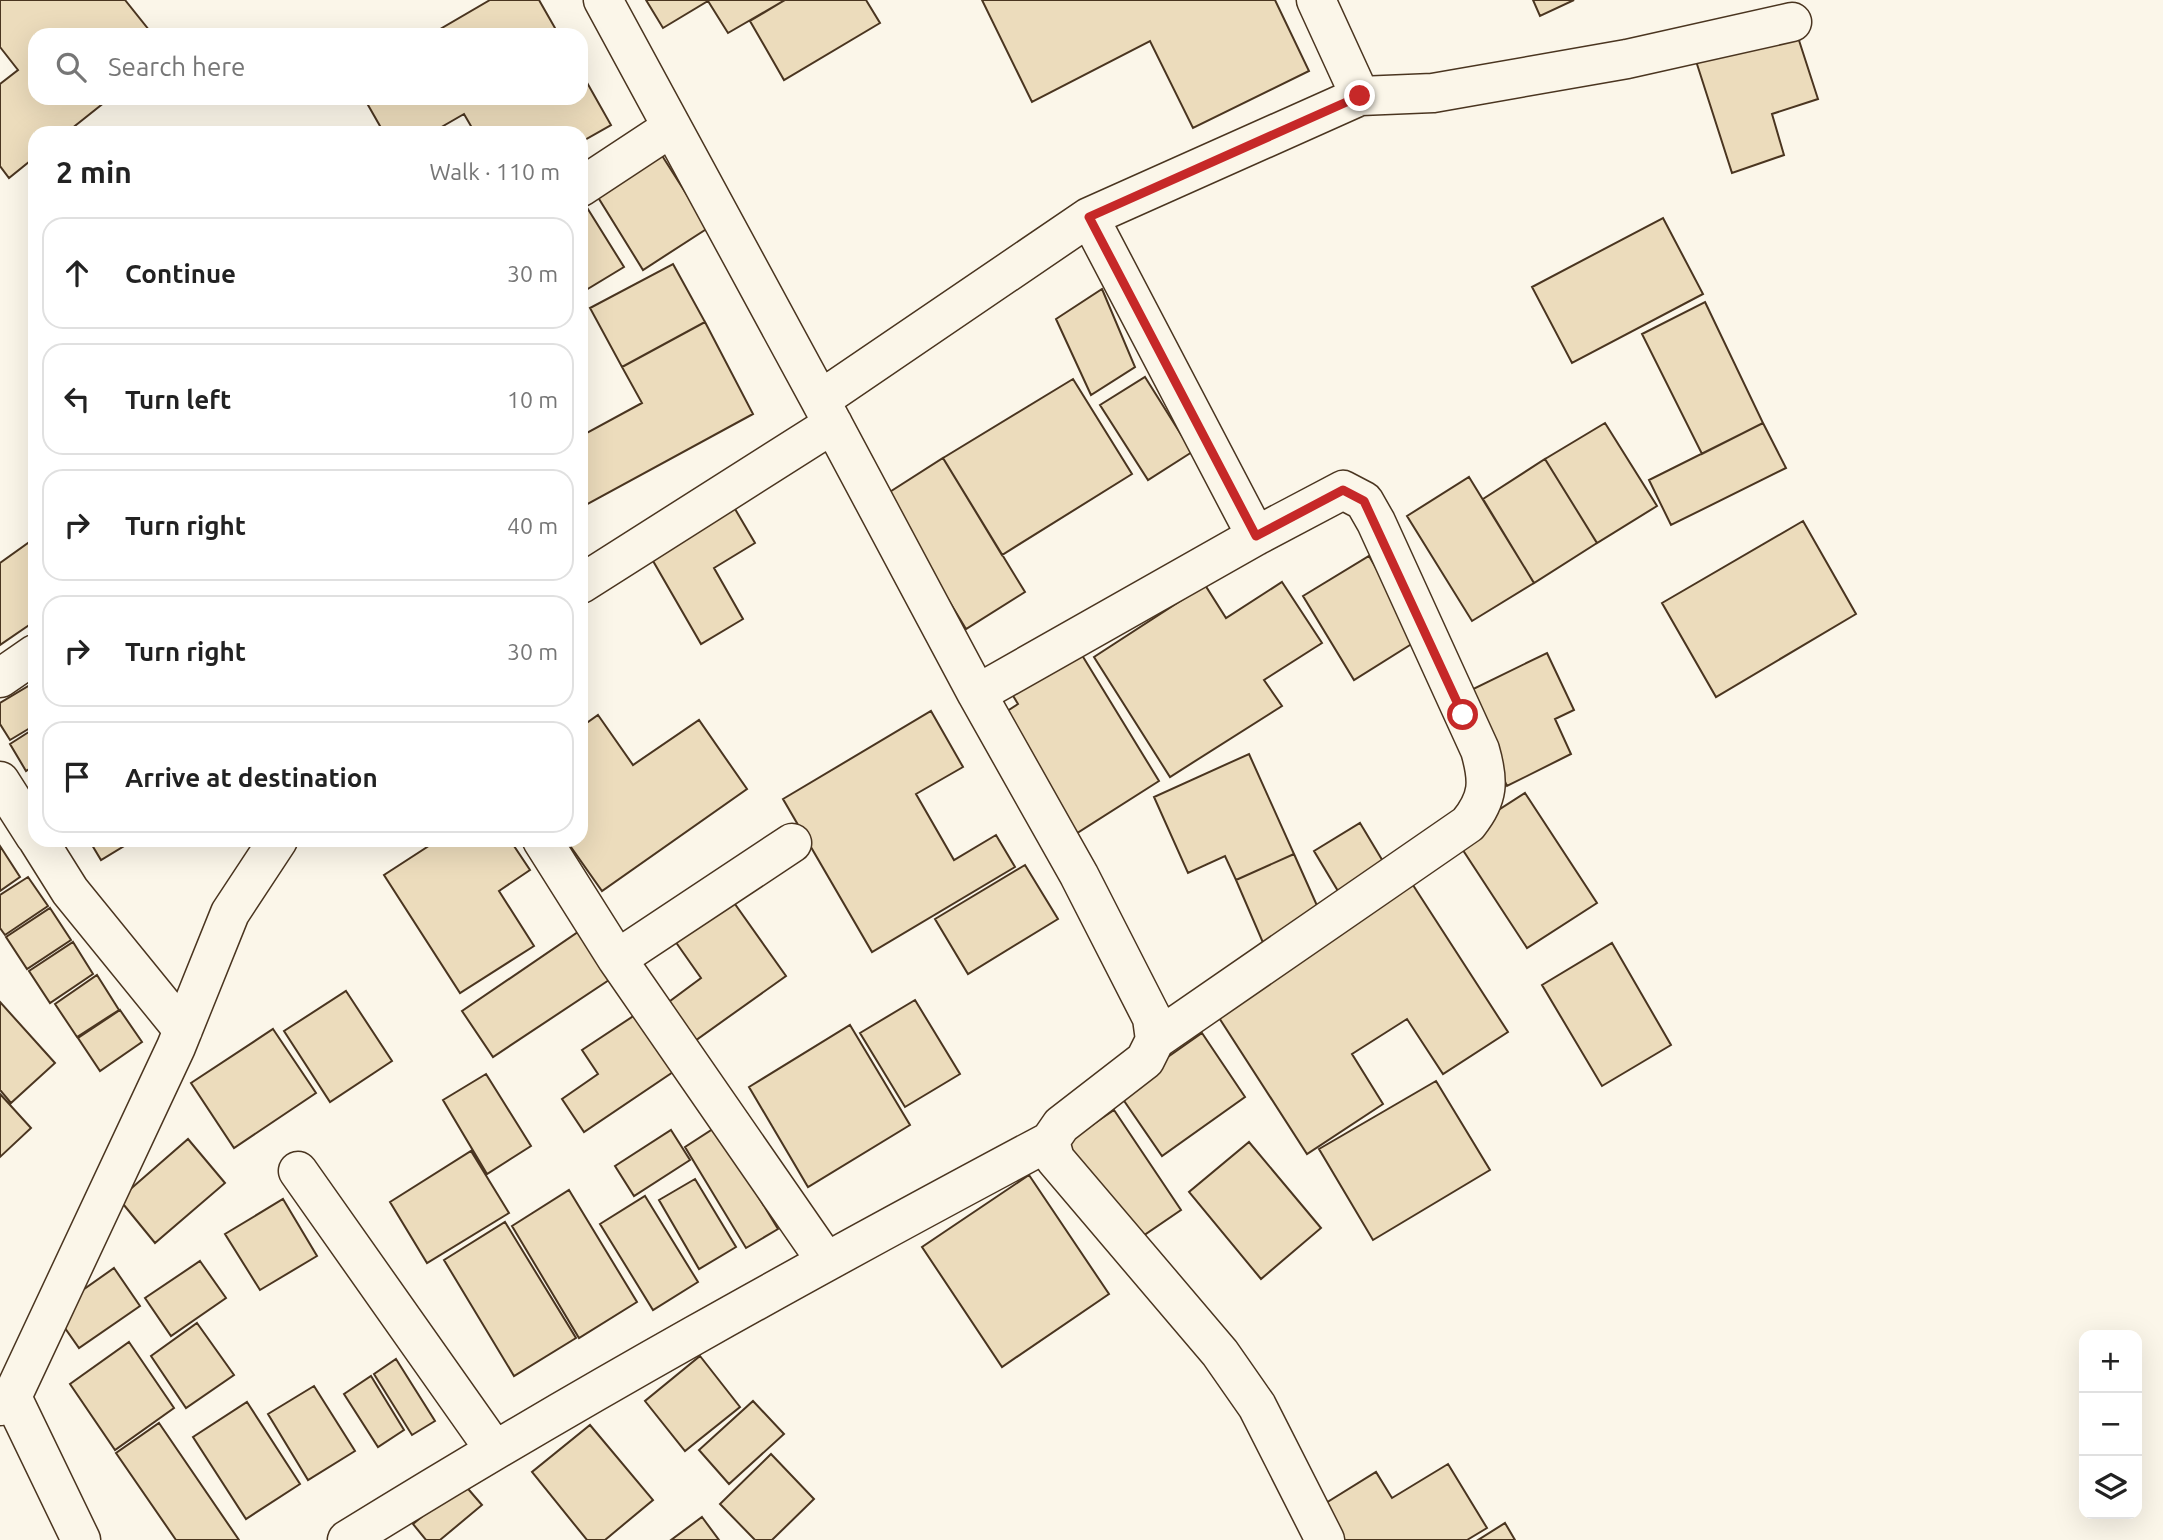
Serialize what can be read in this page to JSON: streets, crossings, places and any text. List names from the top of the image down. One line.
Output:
{"page":{"search":"Search here","heading":["2 min","Walk · 110 m"],"list":[["Continue","30 m"],["Turn left","10 m"],["Turn right","40 m"],["Turn right","30 m"],"Arrive at destination"],"map_buttons":["+","−"]}}
